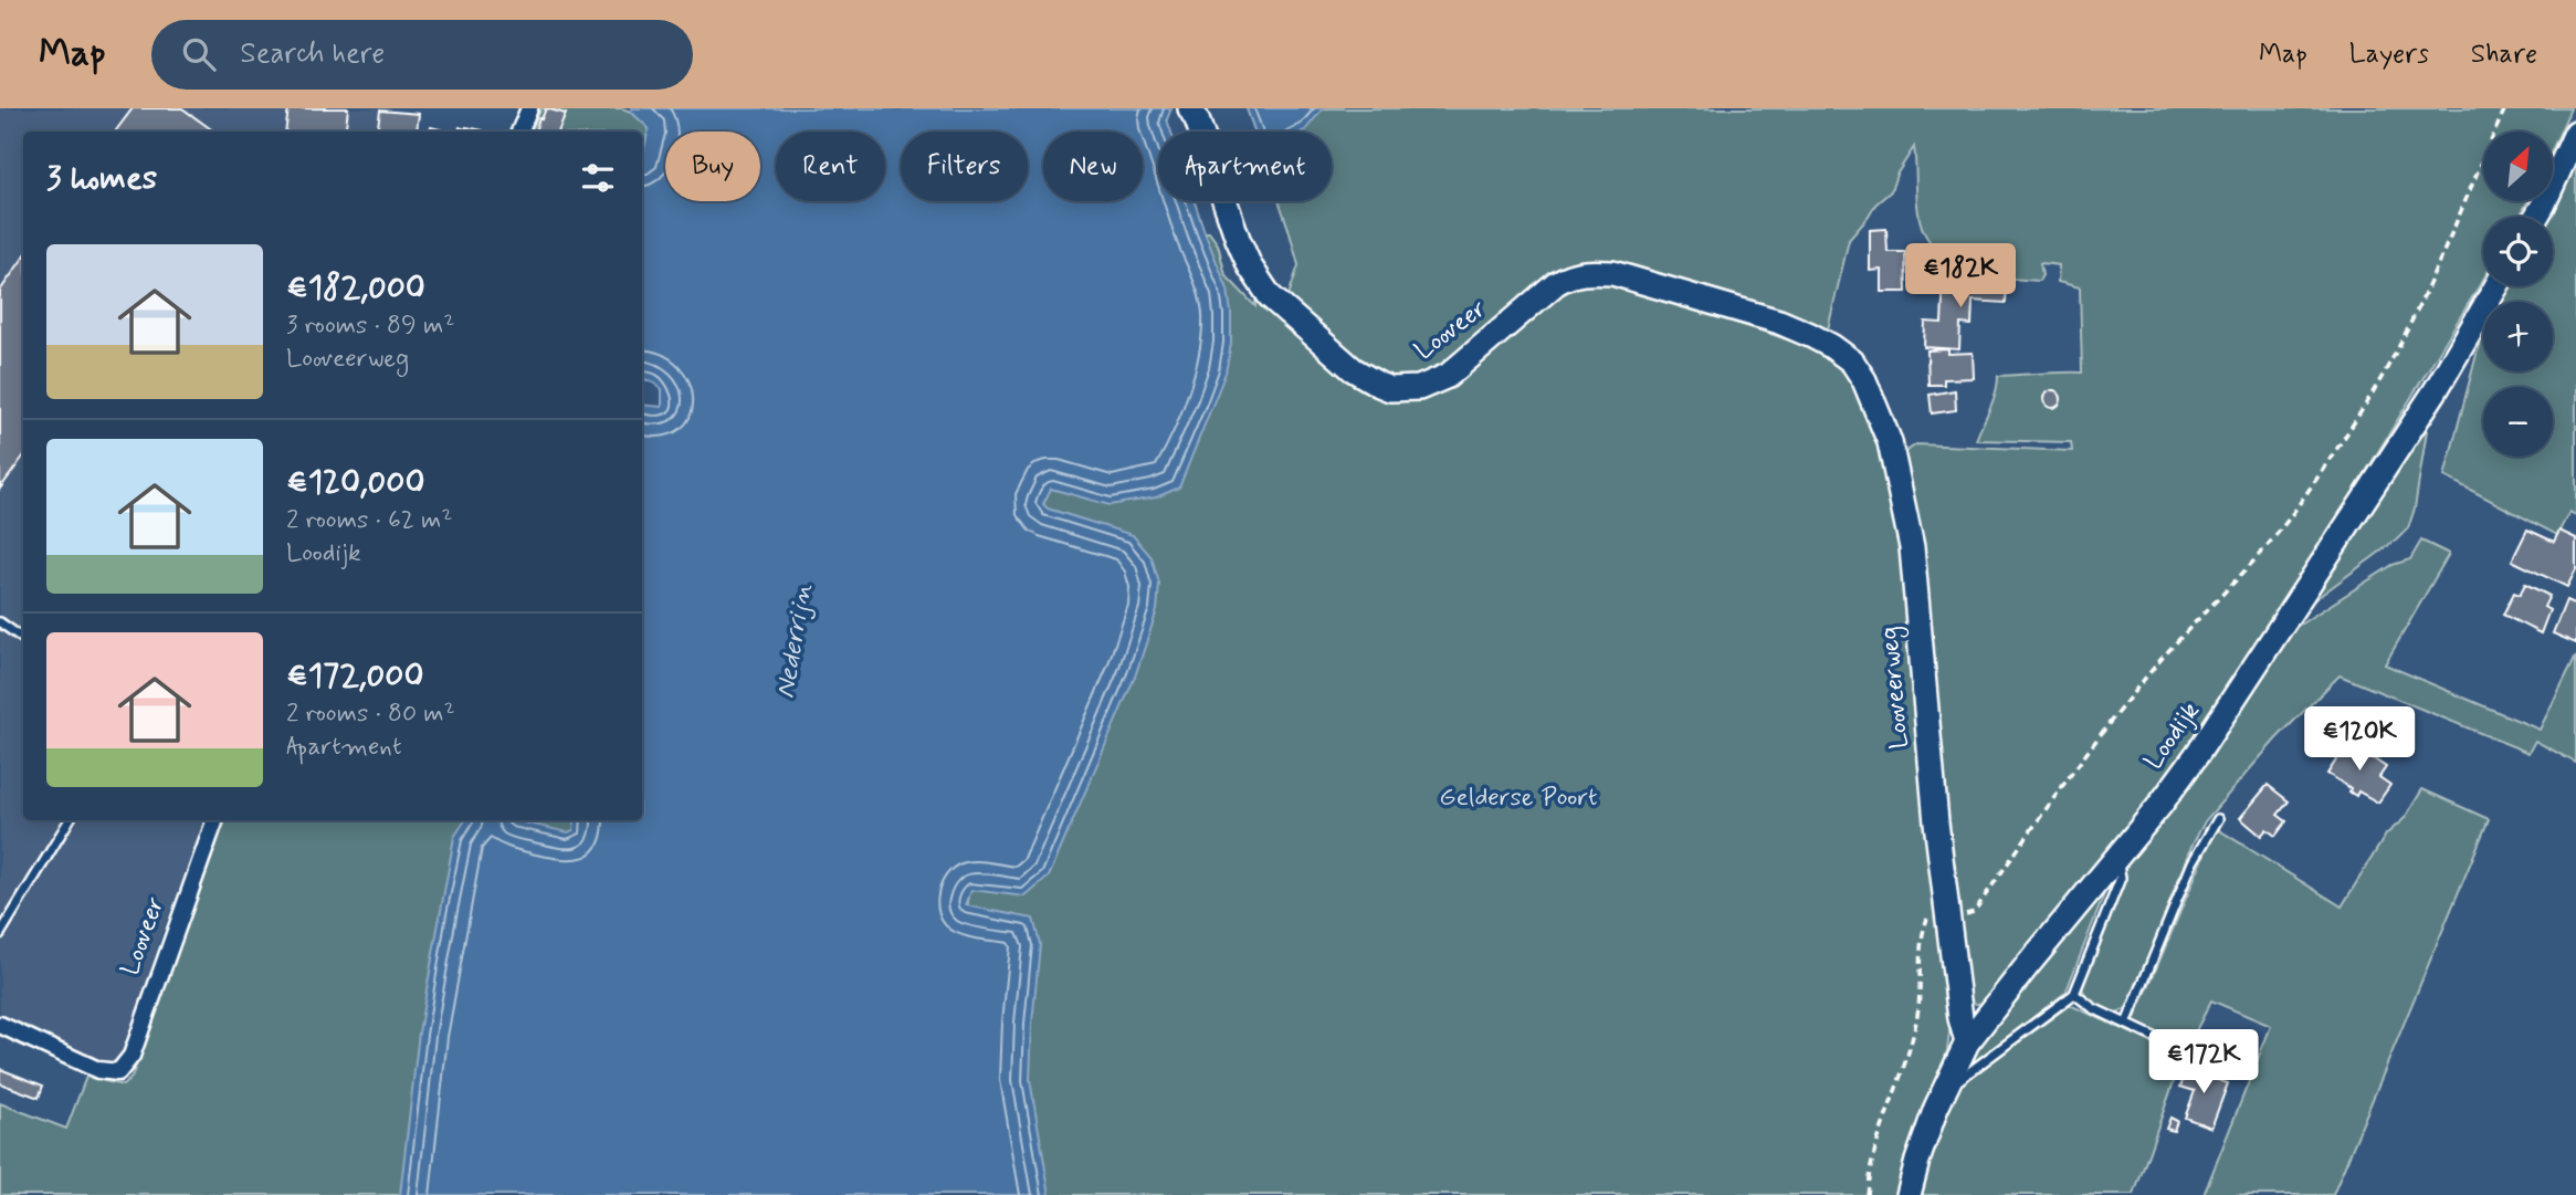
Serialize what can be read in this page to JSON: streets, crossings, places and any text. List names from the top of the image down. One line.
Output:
{"streets":{"street":["Looveer","Looveerweg","Loodijk"]},"crossings":[["Looveer","Looveerweg"],["Looveerweg","Loodijk"]],"water":["Nederrijn"],"parks":["Gelderse Poort"],"north":"top right","page":{"header":"Map","search":"Search here","nav":["Map","Layers","Share"],"map_buttons":["+","−"],"chip":["Buy","Rent","Filters","New","Apartment"],"heading":"3 homes","list":[{"name":"€182,000","note":"3 rooms · 89 m² · Looveerweg"},{"name":"€120,000","note":"2 rooms · 62 m² · Loodijk"},{"name":"€172,000","note":"2 rooms · 80 m² · Apartment"}],"price":["€182K","€120K","€172K"]}}
